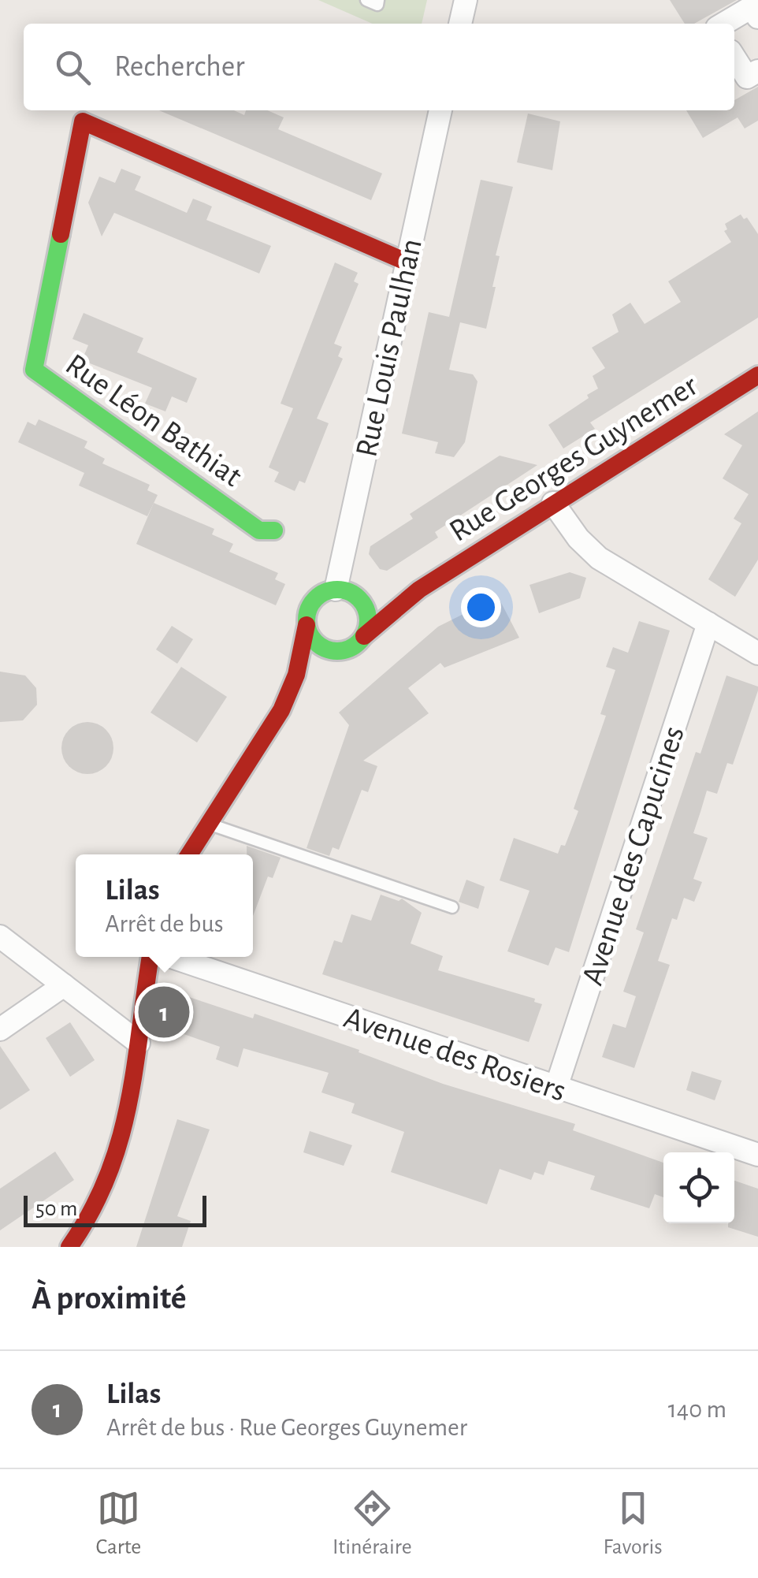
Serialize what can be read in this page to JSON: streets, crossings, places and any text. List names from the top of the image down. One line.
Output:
{"streets":{"main road":["Rue Léon Bathiat","Rue Georges Guynemer"],"street":["Rue Louis Paulhan","Avenue des Capucines","Avenue des Rosiers"]},"crossings":[["Rue Louis Paulhan","Rue Léon Bathiat"],["Rue Louis Paulhan","Rue Georges Guynemer"],["Avenue des Capucines","Avenue des Rosiers"]],"scale_bar":"50 m","page":{"search":"Rechercher","popup":["Lilas","Arrêt de bus"],"pins":"1","scale":"50 m","heading":"À proximité","list":[{"mark":"1","name":"Lilas","note":"Arrêt de bus · Rue Georges Guynemer","value":"140 m"}],"nav":["Carte","Itinéraire","Favoris"]}}
